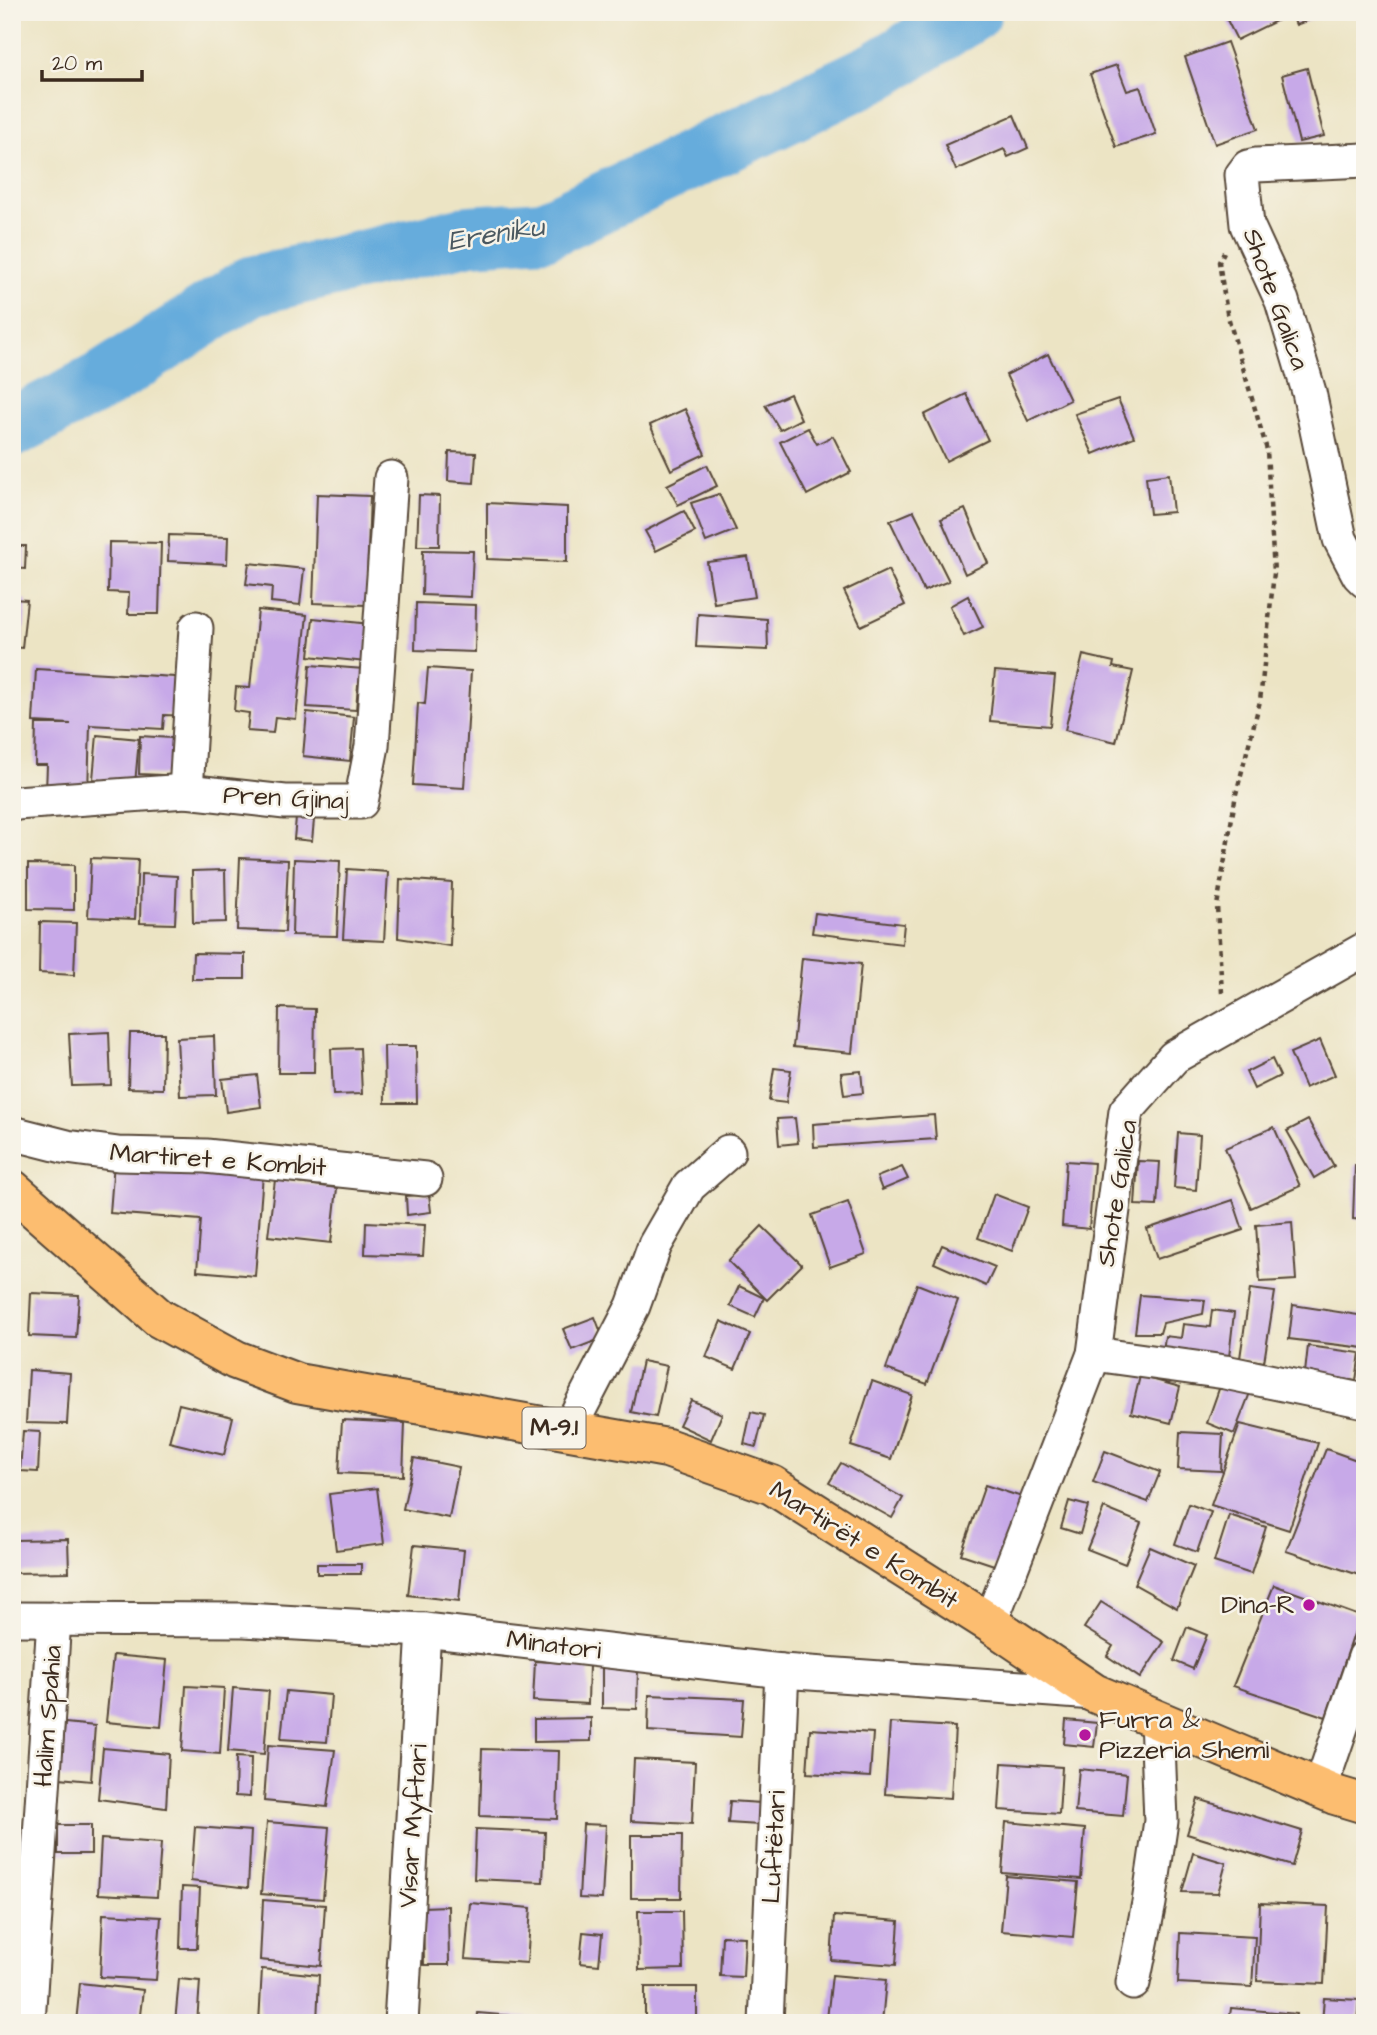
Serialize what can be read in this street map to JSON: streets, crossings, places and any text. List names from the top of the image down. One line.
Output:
{"streets":{"main road":["M-9.1","Martirët e Kombit"],"street":["Shote Galica","Pren Gjinaj","Martiret e Kombit","Minatori","Halim Spahia","Visar Myftari","Luftëtari"]},"crossings":[["Shote Galica","Martirët e Kombit"],["Martirët e Kombit","Minatori"],["Minatori","Halim Spahia"],["Minatori","Visar Myftari"],["Minatori","Luftëtari"]],"water":["Ereniku"],"places":["Dina-R","Furra & Pizzeria Shemi"],"scale_bar":"20 m"}
